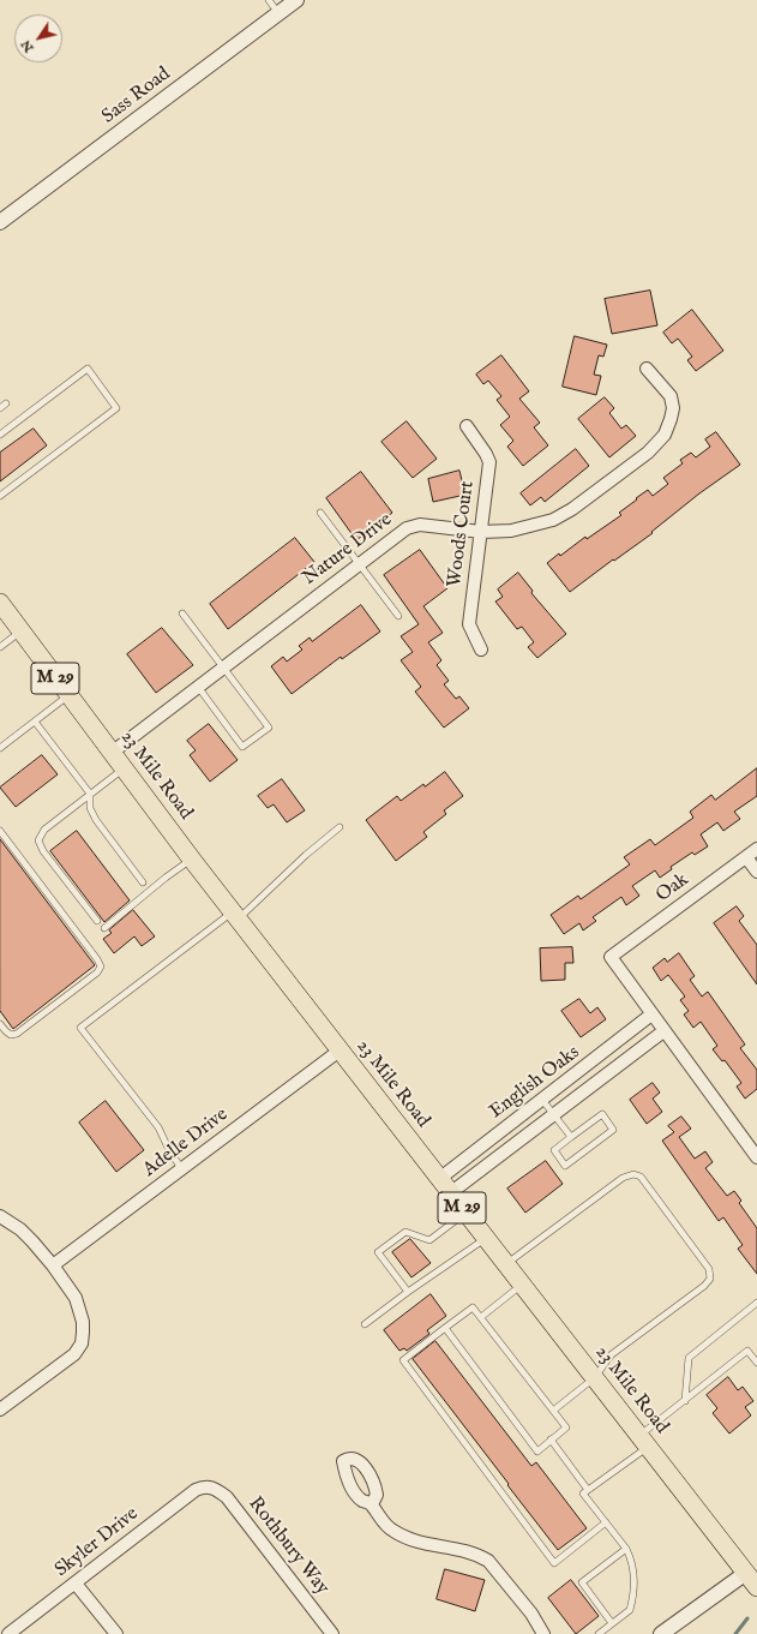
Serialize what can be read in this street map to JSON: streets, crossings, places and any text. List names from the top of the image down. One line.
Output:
{"streets":{"main road":["M 29","23 Mile Road"],"street":["Sass Road","Woods Court","Nature Drive","Oak","English Oaks","Adelle Drive","Skyler Drive","Rothbury Way"]},"crossings":[["Woods Court","Nature Drive"],["Nature Drive","23 Mile Road"],["23 Mile Road","English Oaks"],["23 Mile Road","Adelle Drive"],["Oak","English Oaks"],["Skyler Drive","Rothbury Way"]],"north":"bottom left"}
